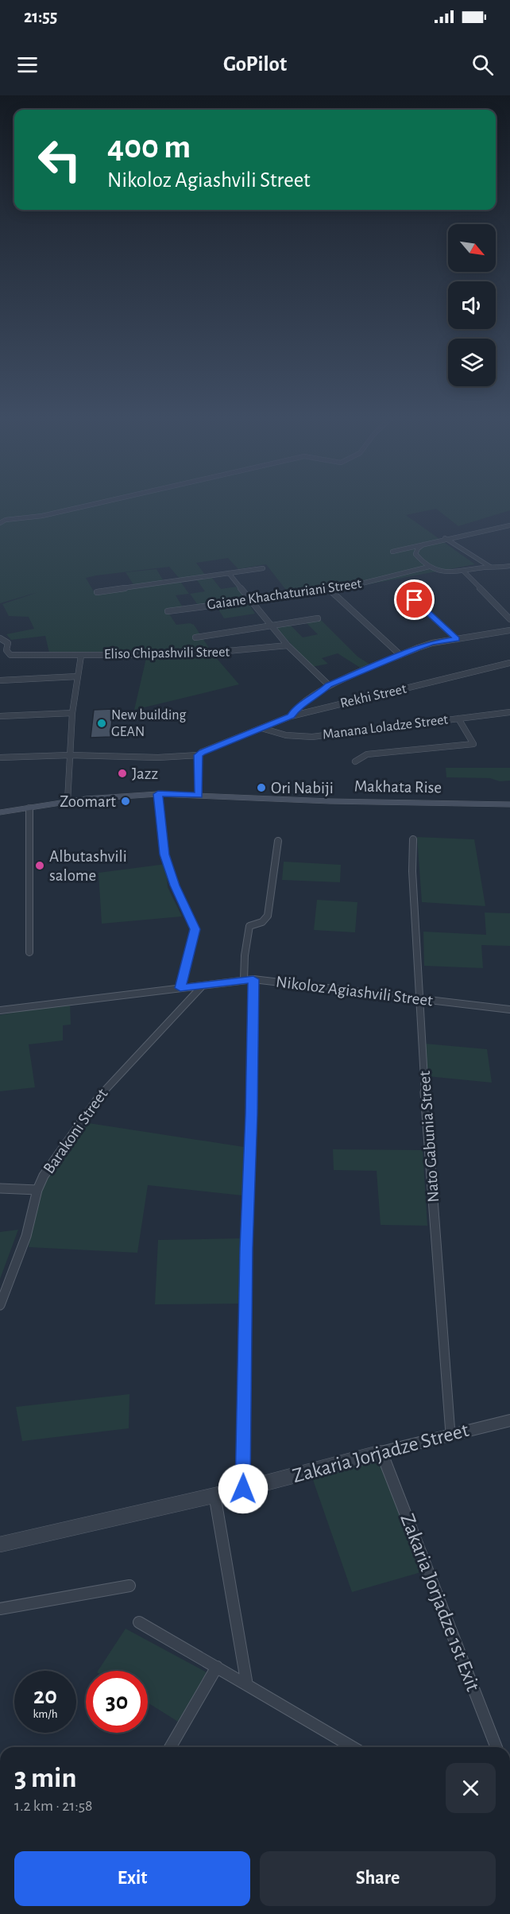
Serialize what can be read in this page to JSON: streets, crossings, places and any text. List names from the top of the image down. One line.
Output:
{"streets":{"main road":["Makhata Rise"],"street":["Gaiane Khachaturiani Street","Eliso Chipashvili Street","Rekhi Street","Manana Loladze Street","Nikoloz Agiashvili Street","Barakoni Street","Nato Gabunia Street","Zakaria Jorjadze Street","Zakaria Jorjadze 1st Exit"]},"crossings":[["Rekhi Street","Manana Loladze Street"],["Nikoloz Agiashvili Street","Barakoni Street"],["Nikoloz Agiashvili Street","Nato Gabunia Street"],["Nato Gabunia Street","Zakaria Jorjadze Street"],["Zakaria Jorjadze Street","Zakaria Jorjadze 1st Exit"]],"places":["New building GEAN","Jazz","Ori Nabiji","Zoomart","Albutashvili salome"],"north":"bottom right","page":{"status":"21:55","header":"GoPilot","turn":["400 m","Nikoloz Agiashvili Street"],"speed":"20 km/h","limit":"30","heading":["3 min","1.2 km · 21:58"],"buttons":["Exit","Share"]}}
